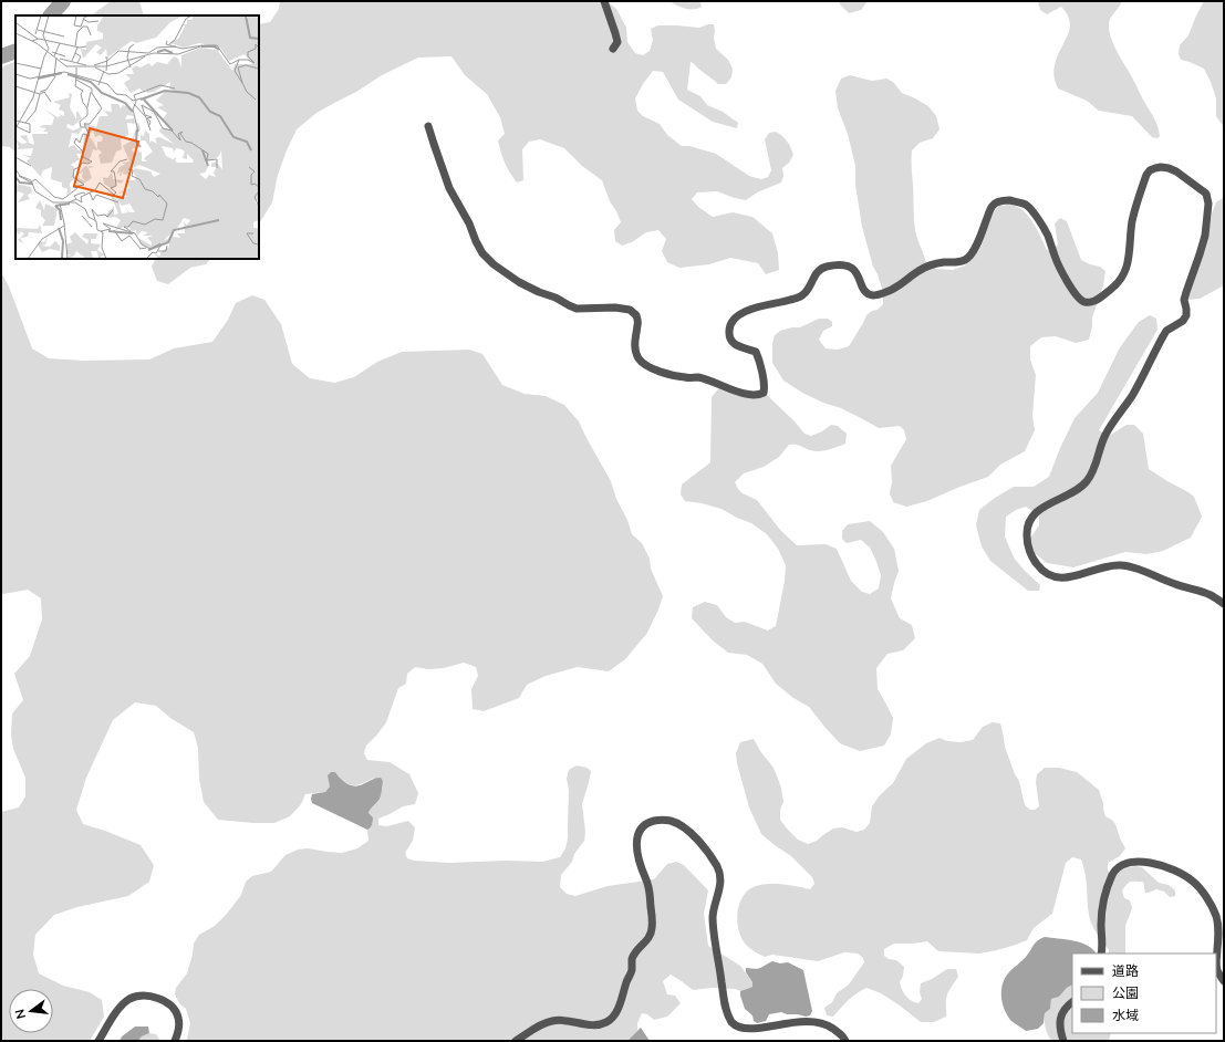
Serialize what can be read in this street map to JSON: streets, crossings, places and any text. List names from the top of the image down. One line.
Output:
{"legend":["道路","公園","水域"],"north":"left"}
